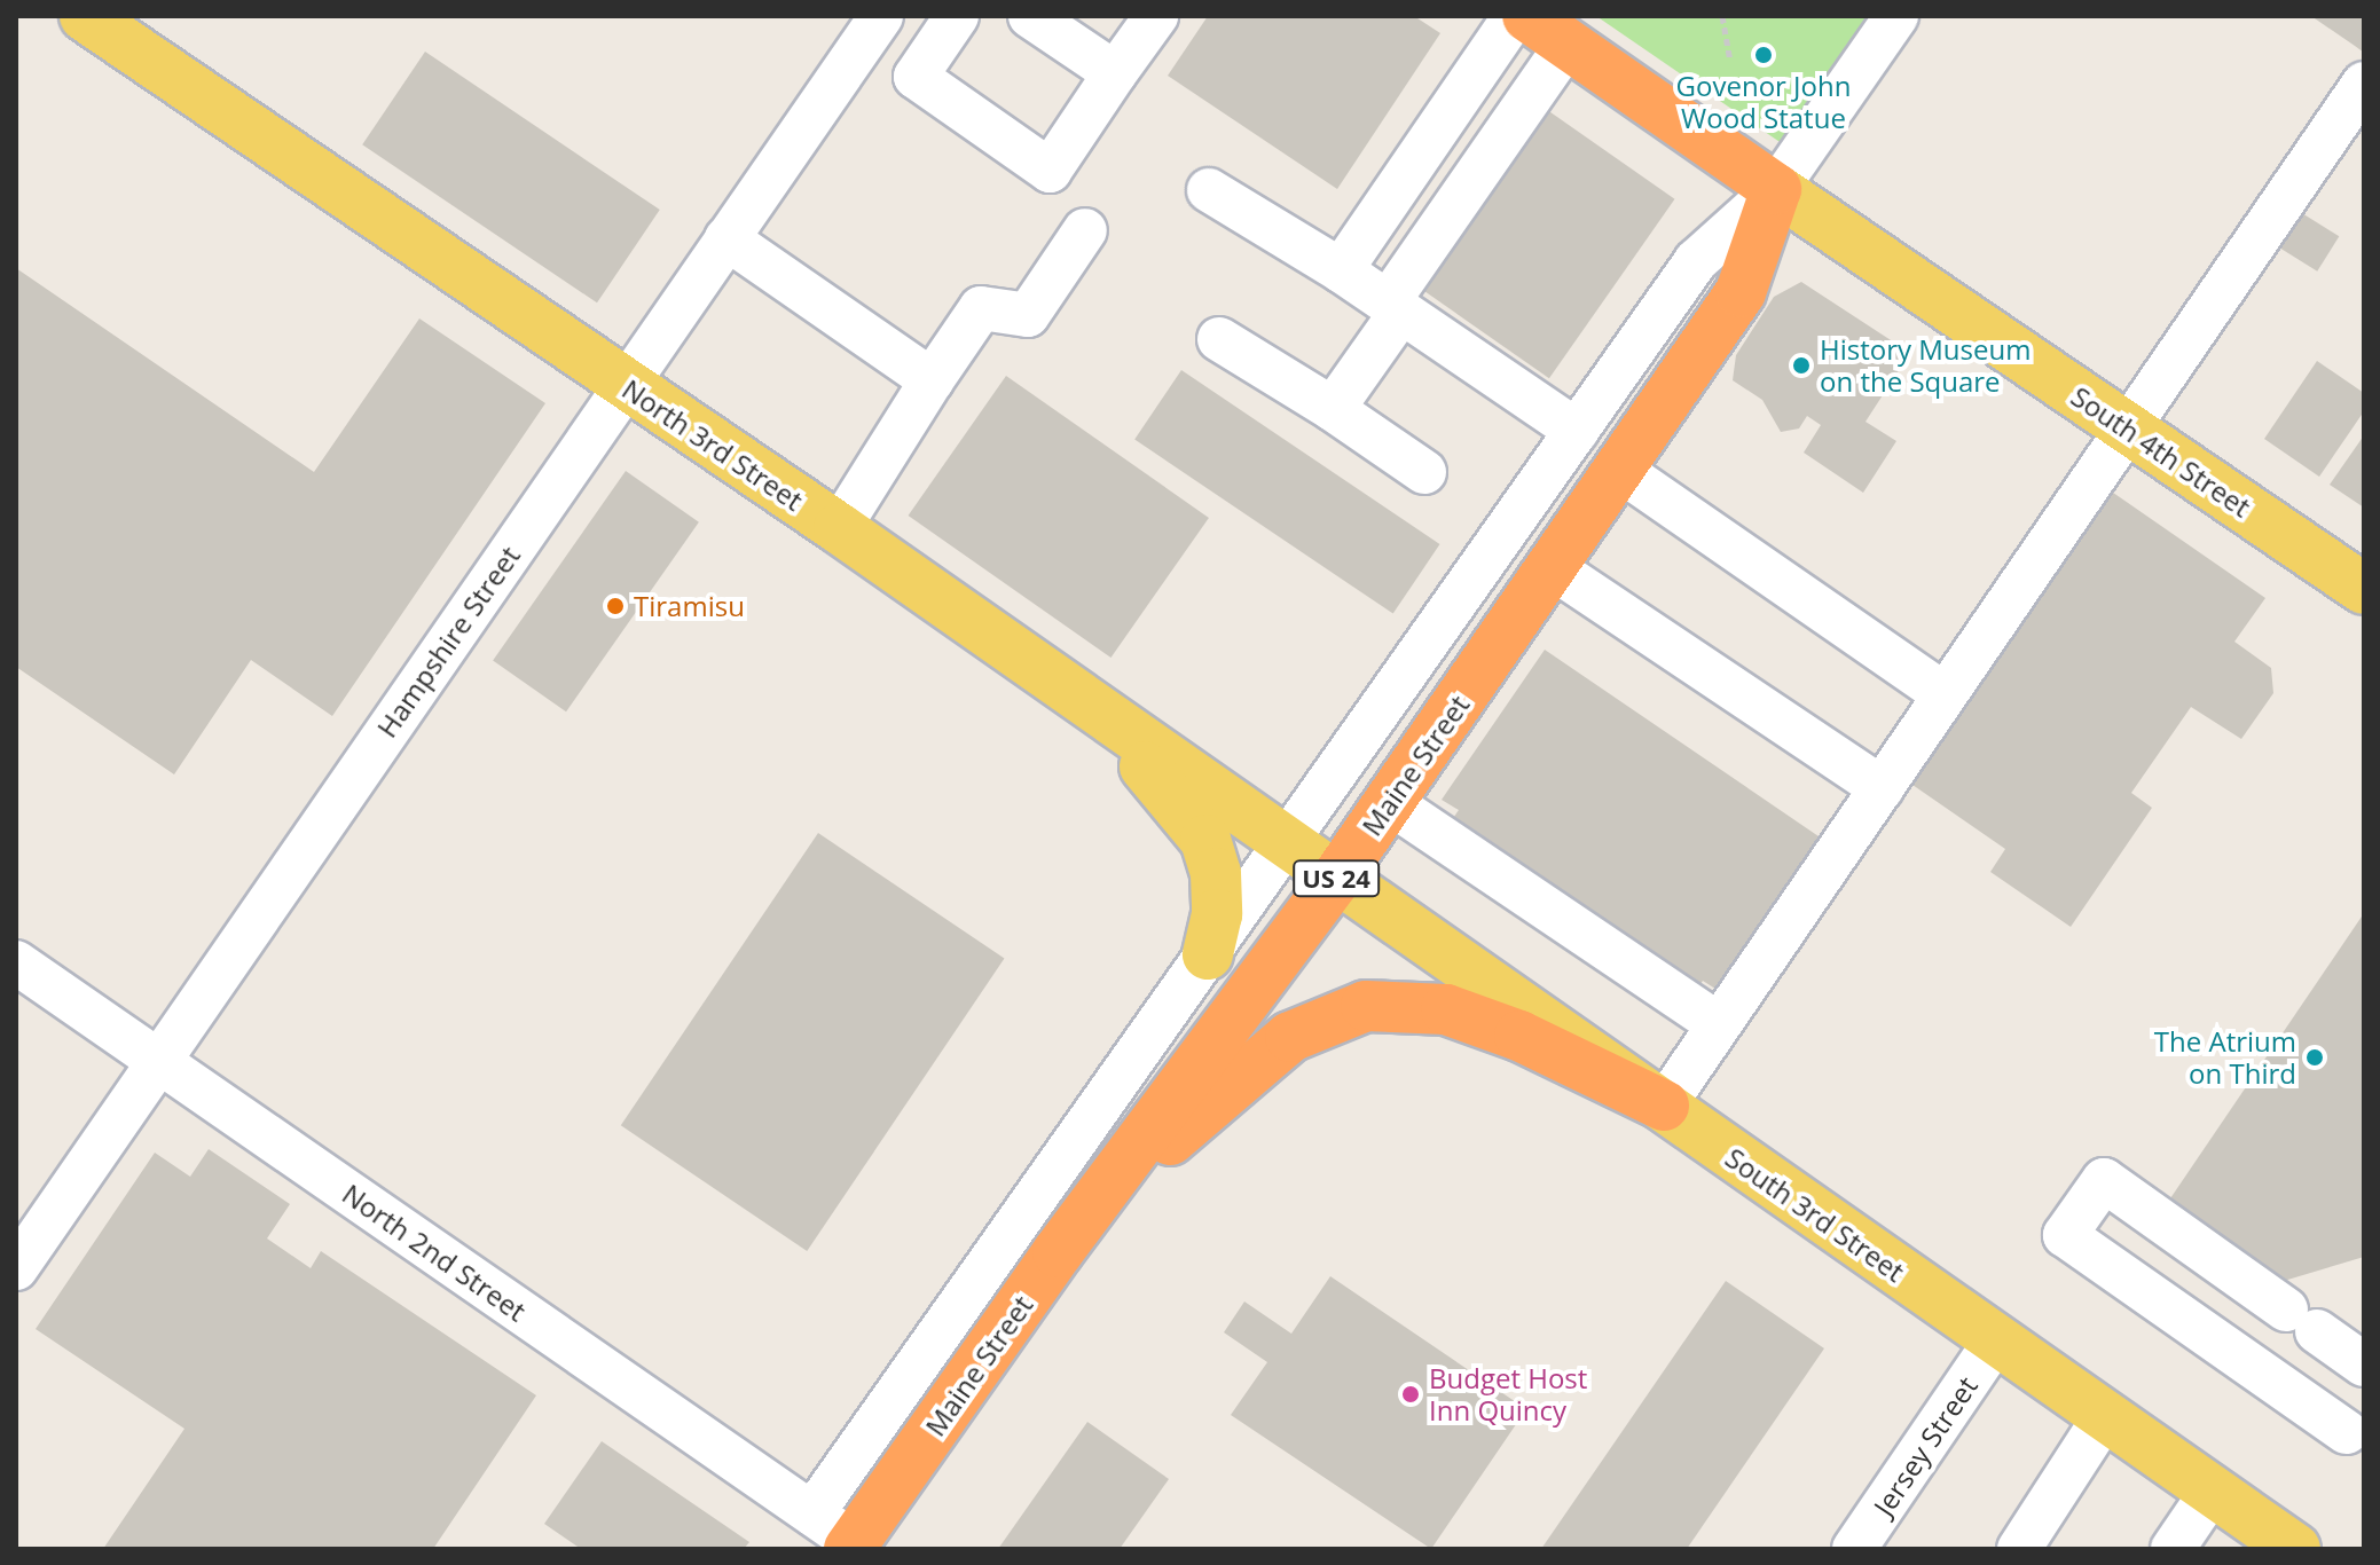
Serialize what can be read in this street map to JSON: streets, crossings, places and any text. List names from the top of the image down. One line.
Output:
{"streets":{"highway":["Maine Street","US 24"],"main road":["North 3rd Street","South 4th Street","South 3rd Street"],"street":["Hampshire Street","North 2nd Street","Jersey Street"]},"crossings":[["North 3rd Street","Hampshire Street"],["North 3rd Street","Maine Street"],["North 3rd Street","South 3rd Street"],["South 4th Street","Maine Street"],["Hampshire Street","North 2nd Street"],["Maine Street","South 3rd Street"],["Maine Street","North 2nd Street"],["South 3rd Street","Jersey Street"]],"places":["Govenor John Wood Statue","History Museum on the Square","Tiramisu","The Atrium on Third","Budget Host Inn Quincy"]}
